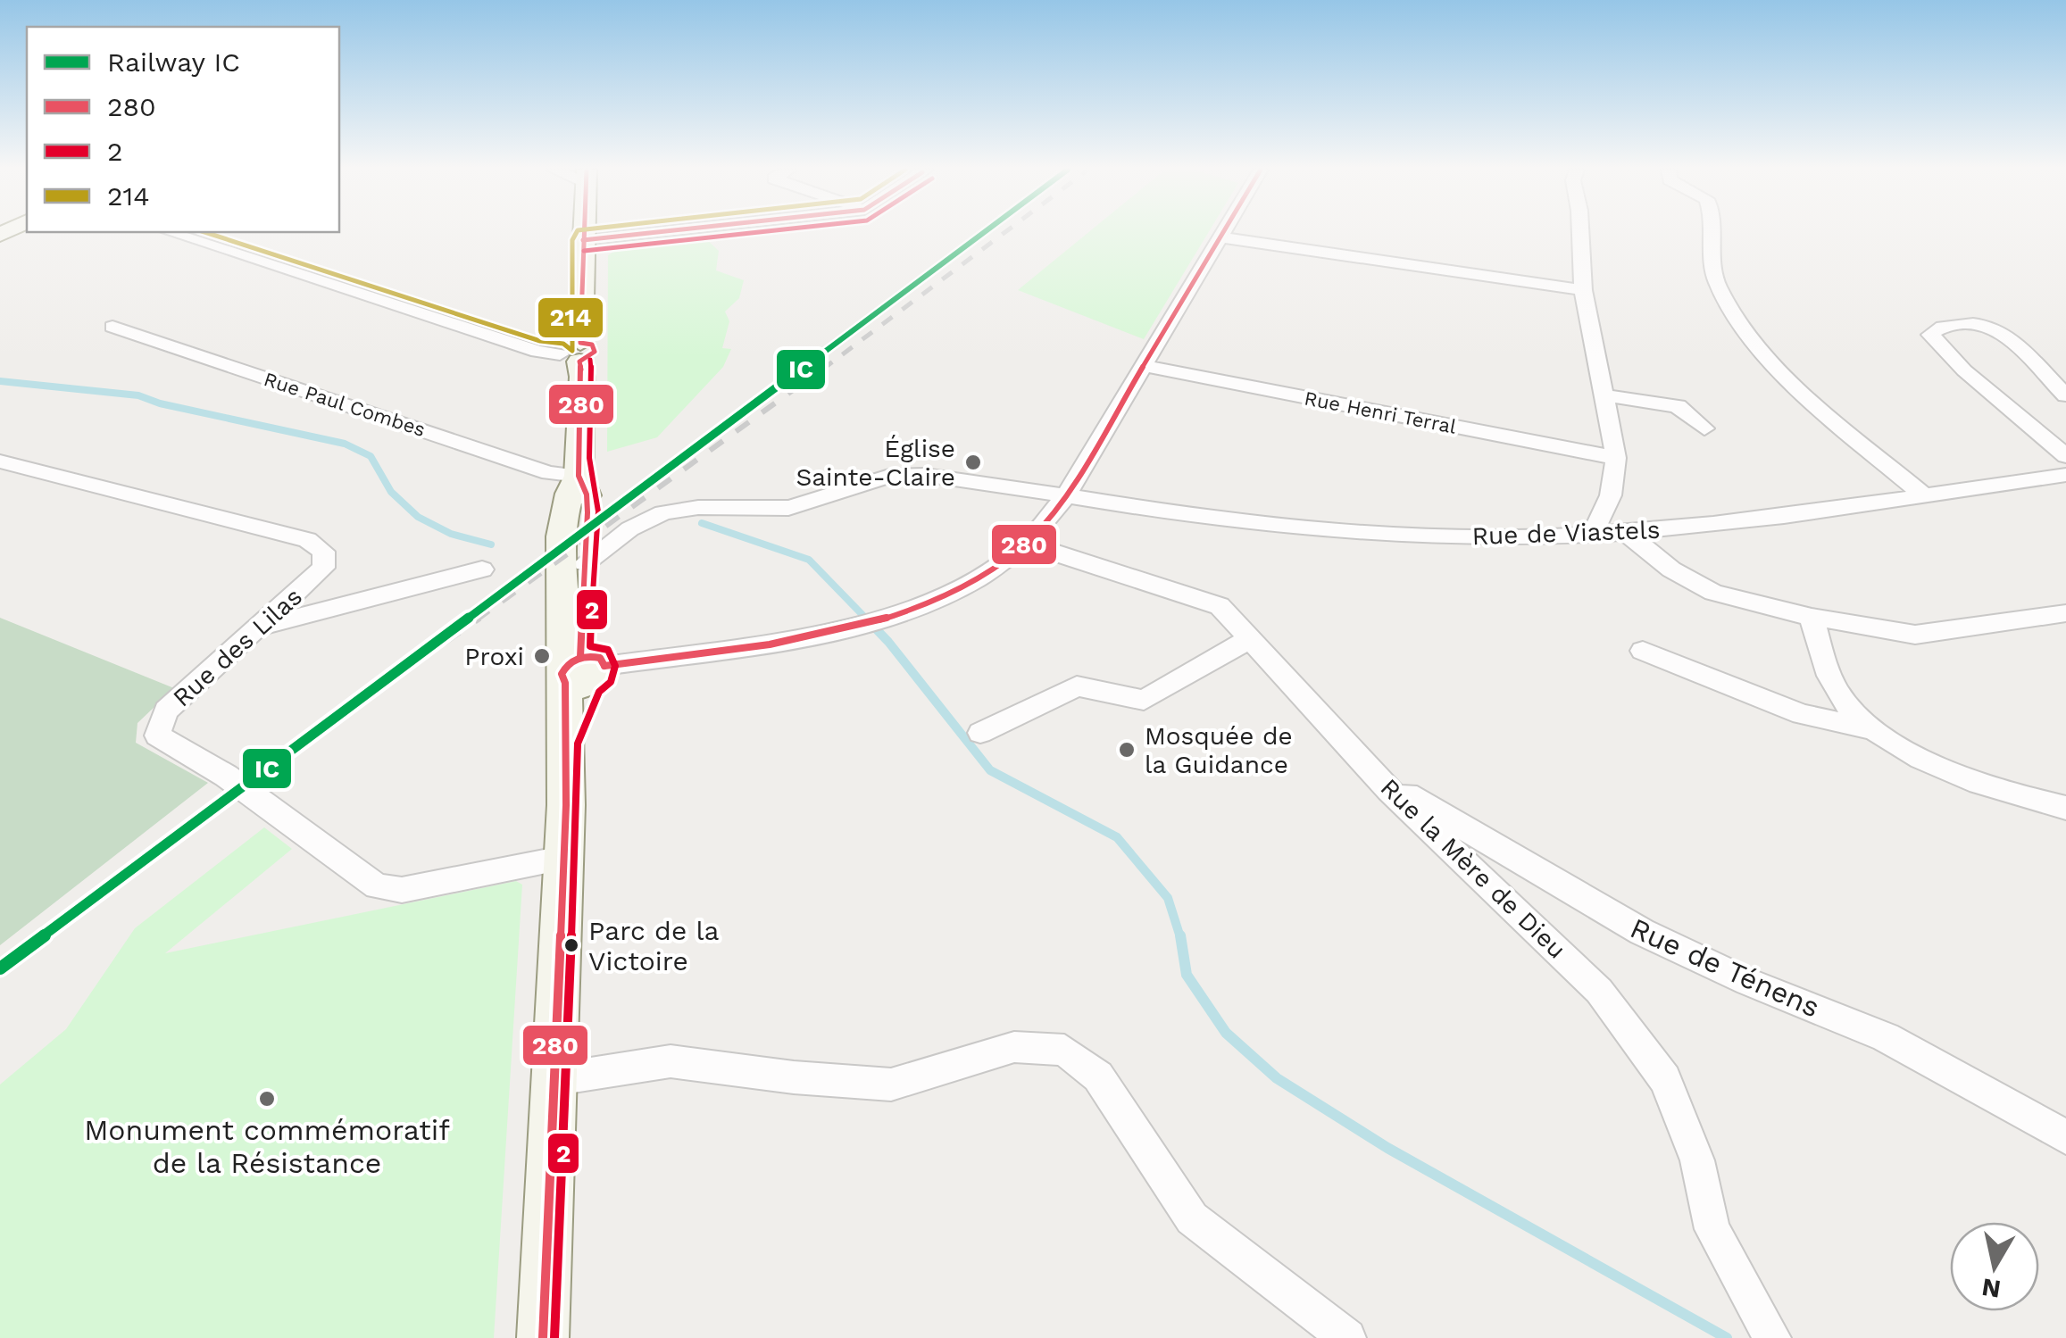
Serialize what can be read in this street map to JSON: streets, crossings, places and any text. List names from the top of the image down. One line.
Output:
{"streets":{"street":["Rue Paul Combes","Rue Henri Terral","Rue de Viastels","Rue des Lilas","Rue la Mère de Dieu","Rue de Ténens"]},"crossings":[["Rue la Mère de Dieu","Rue de Ténens"]],"places":["Église Sainte-Claire","Proxi","Mosquée de la Guidance","Parc de la Victoire","Monument commémoratif de la Résistance"],"lines":["rail line IC","transit line 280","transit line 2","transit line 214"],"legend":["Railway IC","280","2","214"],"north":"bottom"}
